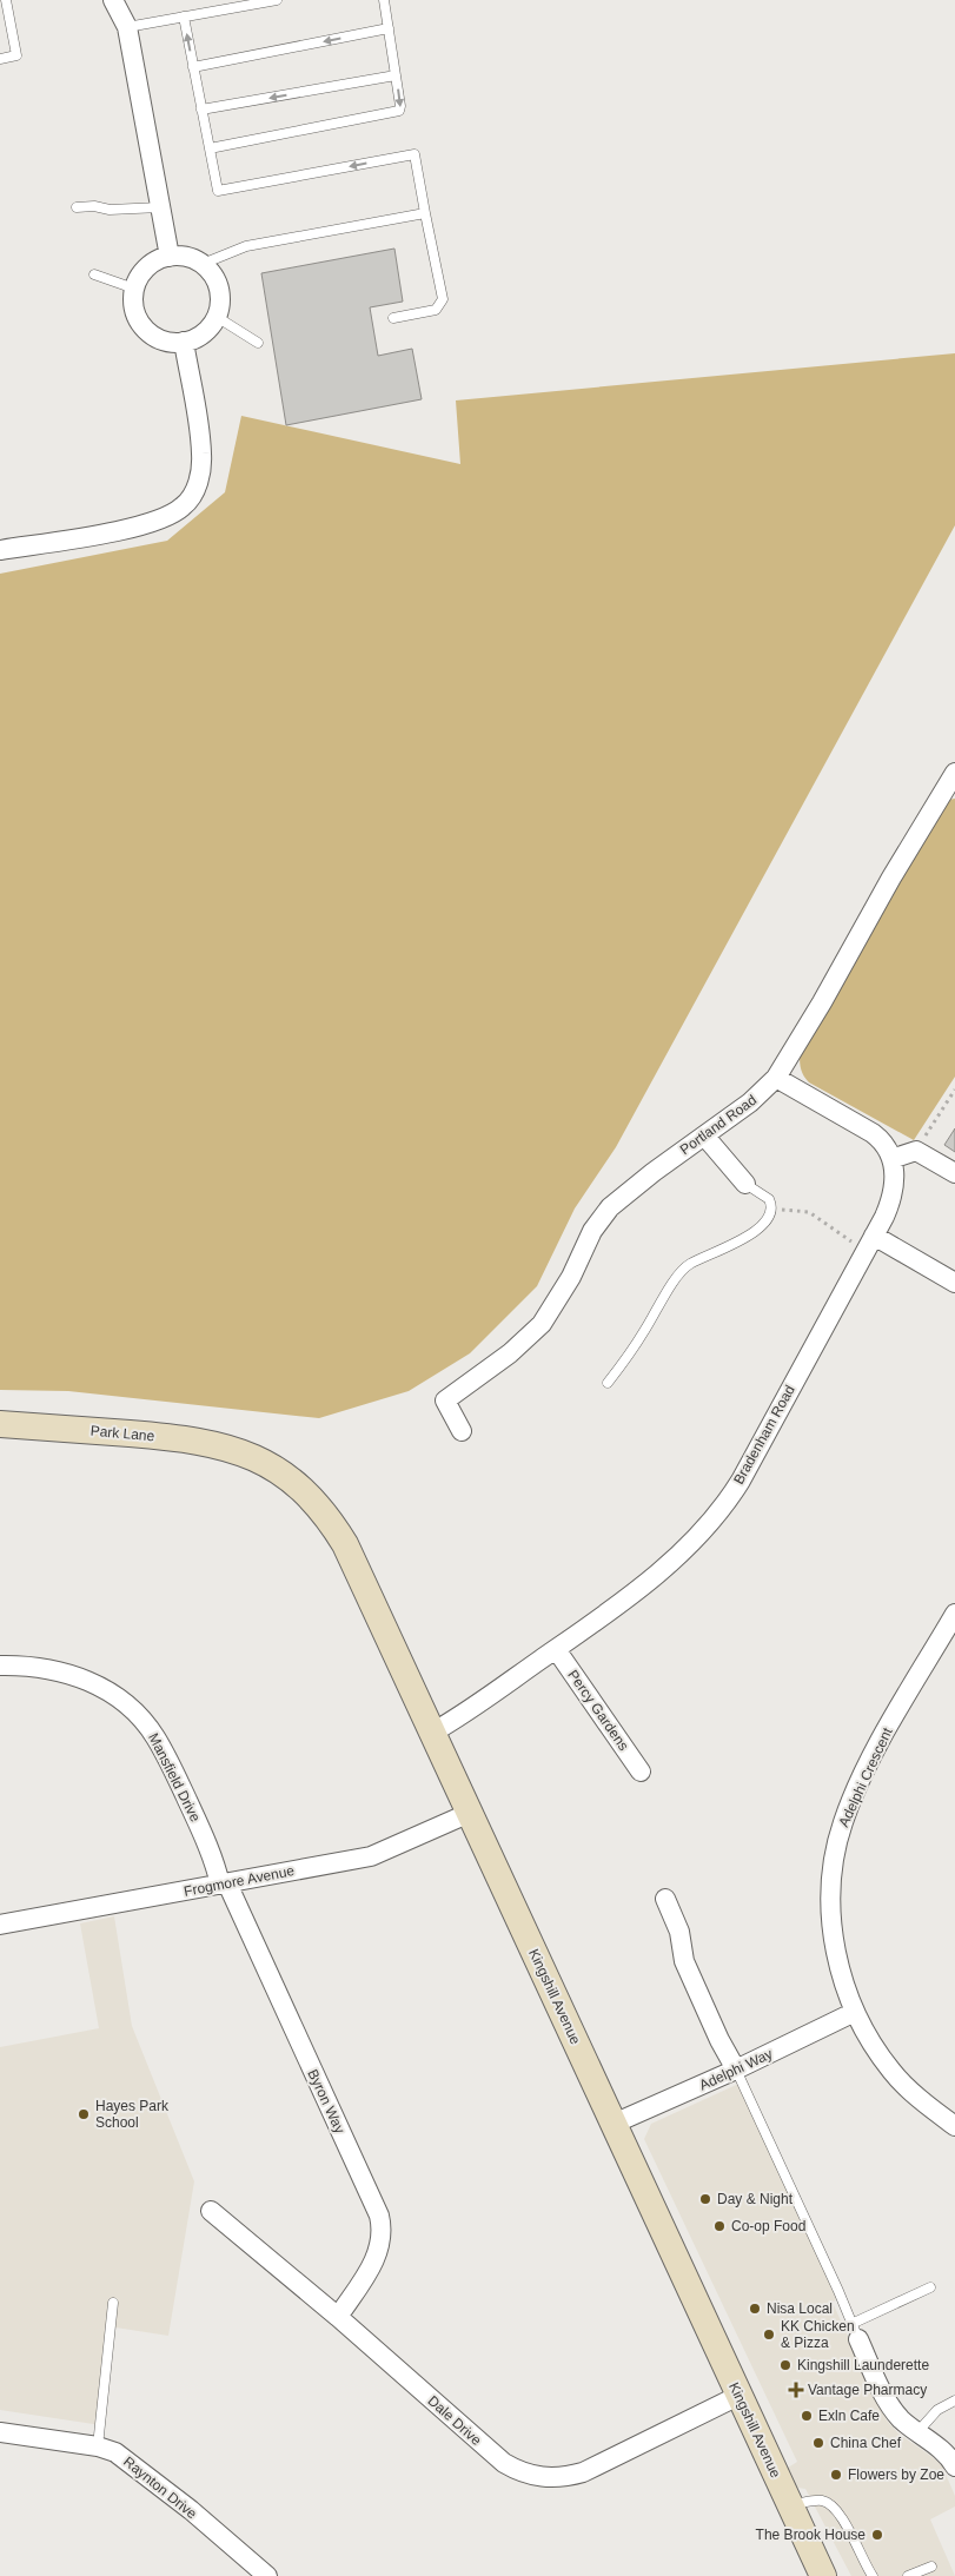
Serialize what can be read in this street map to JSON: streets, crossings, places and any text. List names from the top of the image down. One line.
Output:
{"streets":{"street":["Portland Road","Park Lane","Bradenham Road","Percy Gardens","Mansfield Drive","Adelphi Crescent","Frogmore Avenue","Kingshill Avenue","Adelphi Way","Byron Way","Dale Drive","Raynton Drive"]},"crossings":[["Portland Road","Bradenham Road"],["Park Lane","Kingshill Avenue"],["Bradenham Road","Percy Gardens"],["Bradenham Road","Kingshill Avenue"],["Mansfield Drive","Frogmore Avenue"],["Mansfield Drive","Byron Way"],["Adelphi Crescent","Adelphi Way"],["Frogmore Avenue","Kingshill Avenue"],["Frogmore Avenue","Byron Way"],["Kingshill Avenue","Adelphi Way"],["Kingshill Avenue","Dale Drive"],["Byron Way","Dale Drive"]],"places":{"other":["Hayes Park School","Day & Night","Co-op Food","Nisa Local","KK Chicken & Pizza","Kingshill Launderette","Exln Cafe","China Chef","Flowers by Zoe","The Brook House"],"health":["Vantage Pharmacy"]}}
